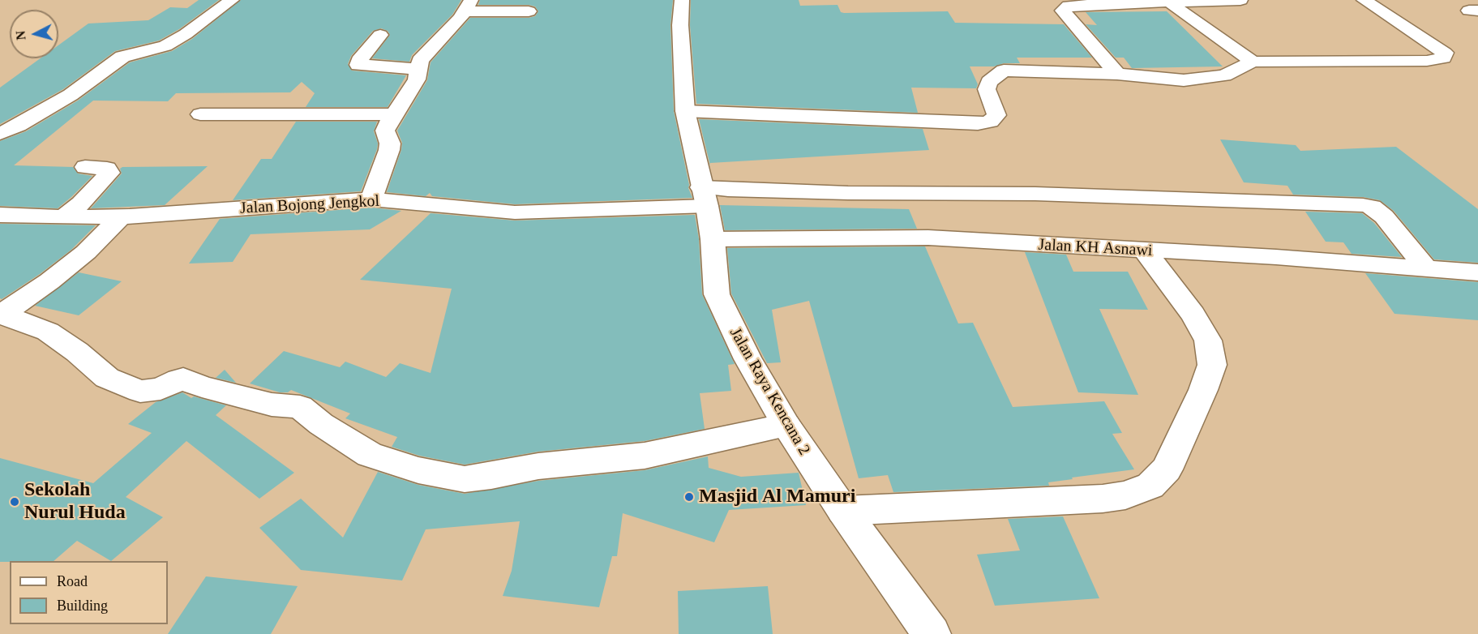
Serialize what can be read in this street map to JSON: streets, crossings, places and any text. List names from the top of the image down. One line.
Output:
{"streets":{"street":["Jalan Bojong Jengkol","Jalan KH Asnawi","Jalan Raya Kencana 2"]},"crossings":[["Jalan Bojong Jengkol","Jalan KH Asnawi"],["Jalan Bojong Jengkol","Jalan Raya Kencana 2"],["Jalan KH Asnawi","Jalan Raya Kencana 2"]],"places":["Masjid Al Mamuri","Sekolah Nurul Huda"],"legend":["Road","Building"],"north":"left"}
